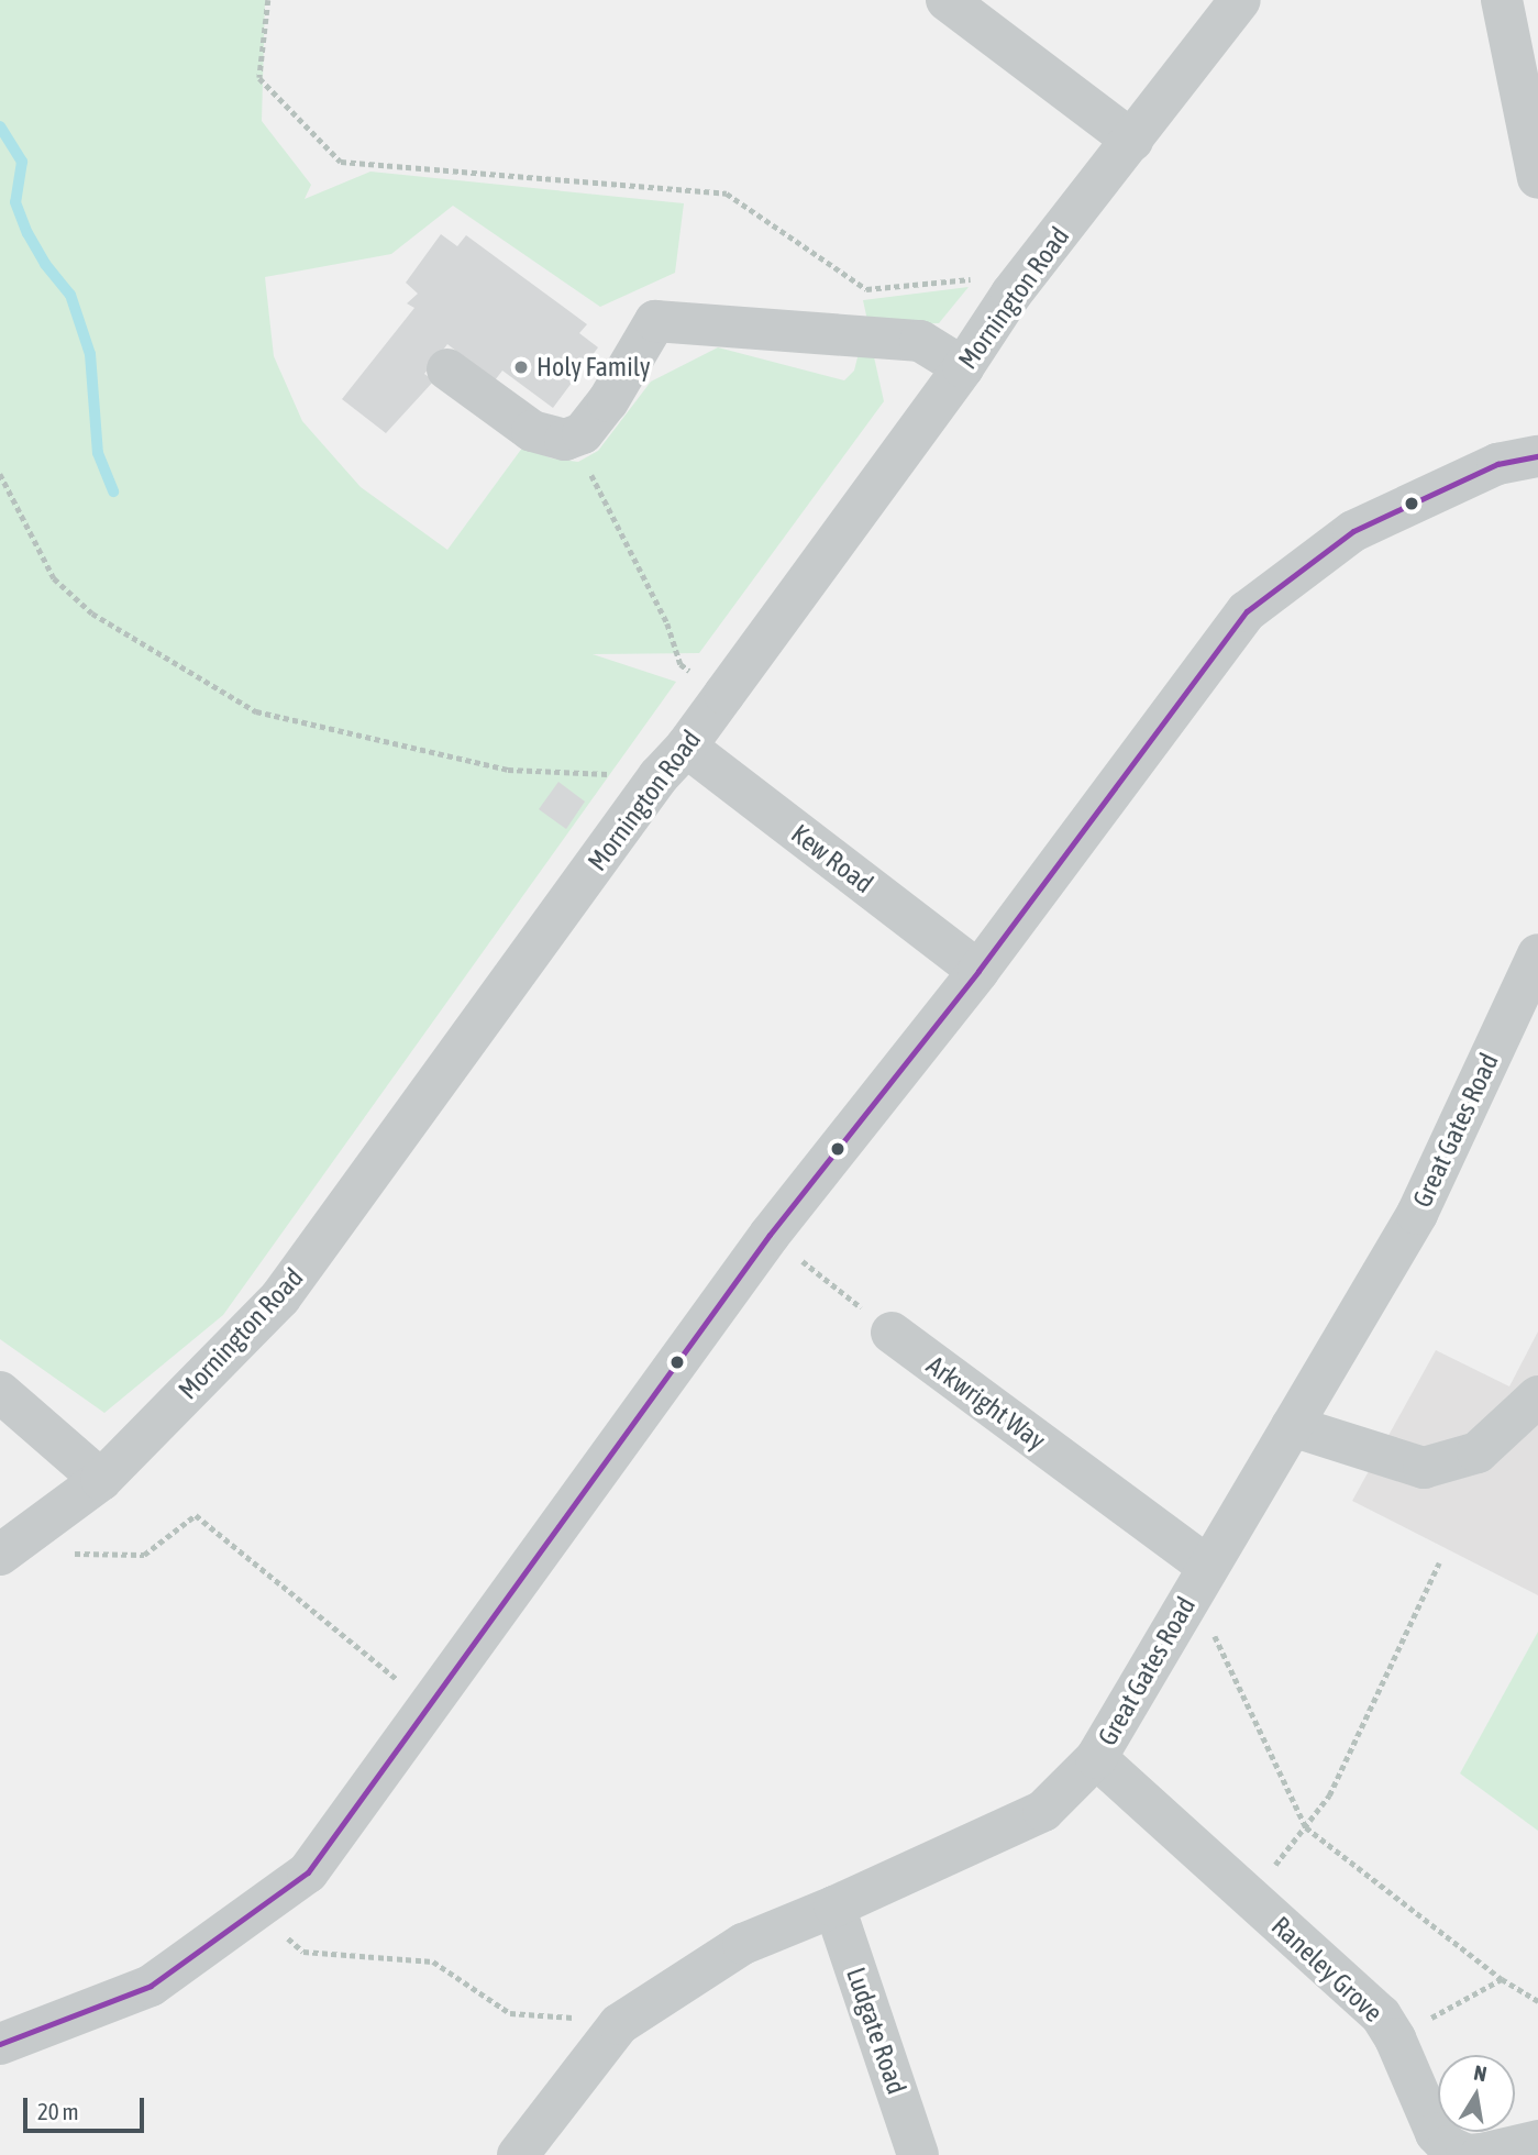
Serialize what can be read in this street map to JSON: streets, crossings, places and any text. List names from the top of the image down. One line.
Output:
{"streets":{"street":["Mornington Road","Kew Road","Great Gates Road","Arkwright Way","Raneley Grove","Ludgate Road"]},"crossings":[["Mornington Road","Kew Road"],["Great Gates Road","Arkwright Way"],["Great Gates Road","Raneley Grove"],["Great Gates Road","Ludgate Road"]],"places":["Holy Family"],"scale_bar":"20 m","north":"top"}
